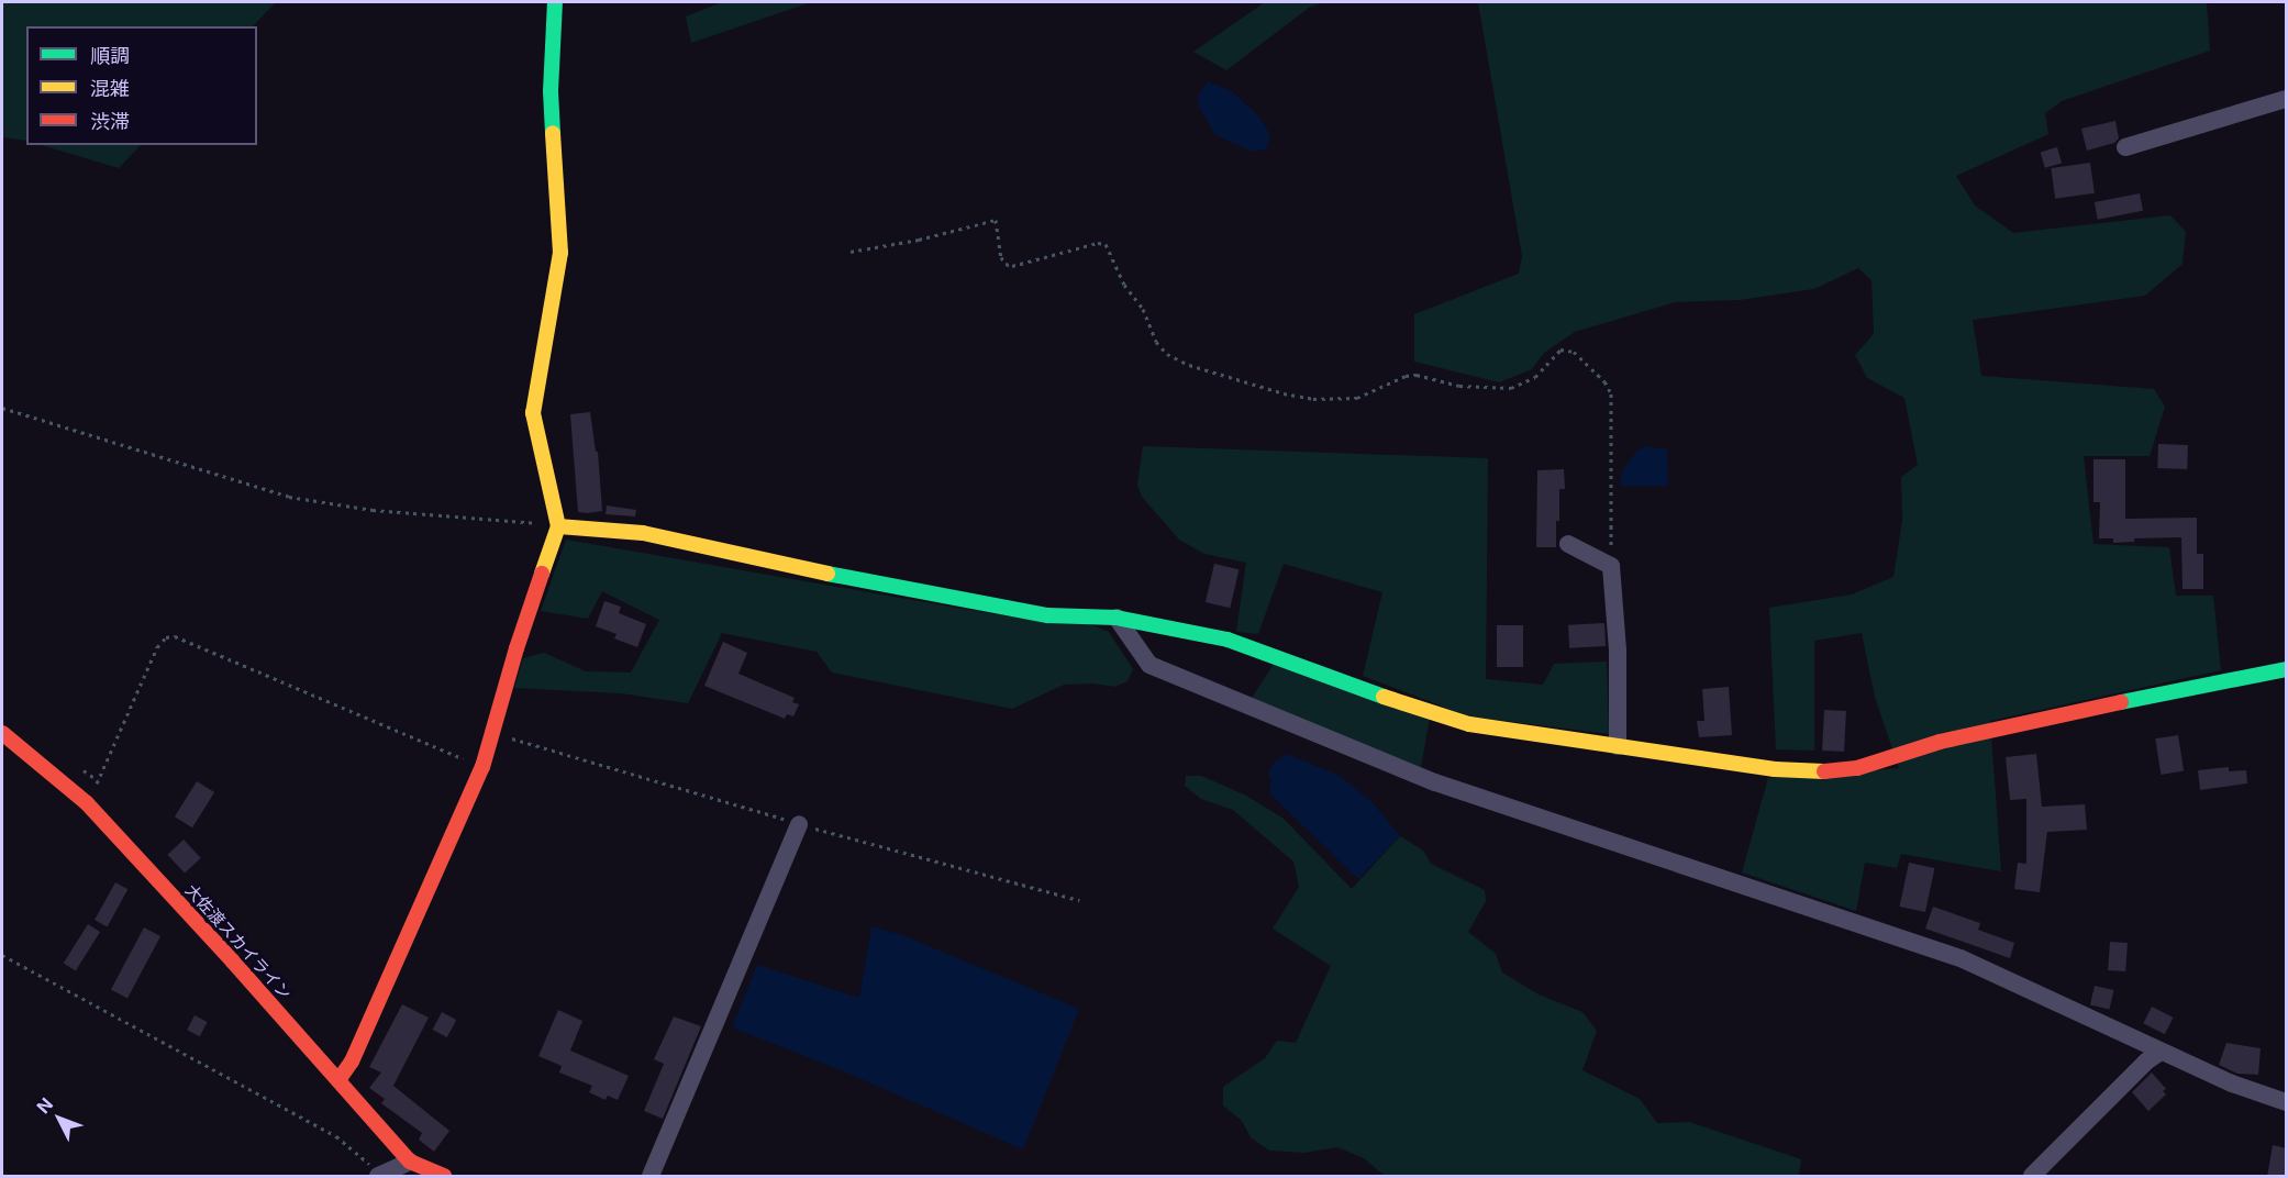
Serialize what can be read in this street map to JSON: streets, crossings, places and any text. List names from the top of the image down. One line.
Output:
{"streets":{"street":["大佐渡スカイライン"]},"legend":["順調","混雑","渋滞"],"north":"top left"}
